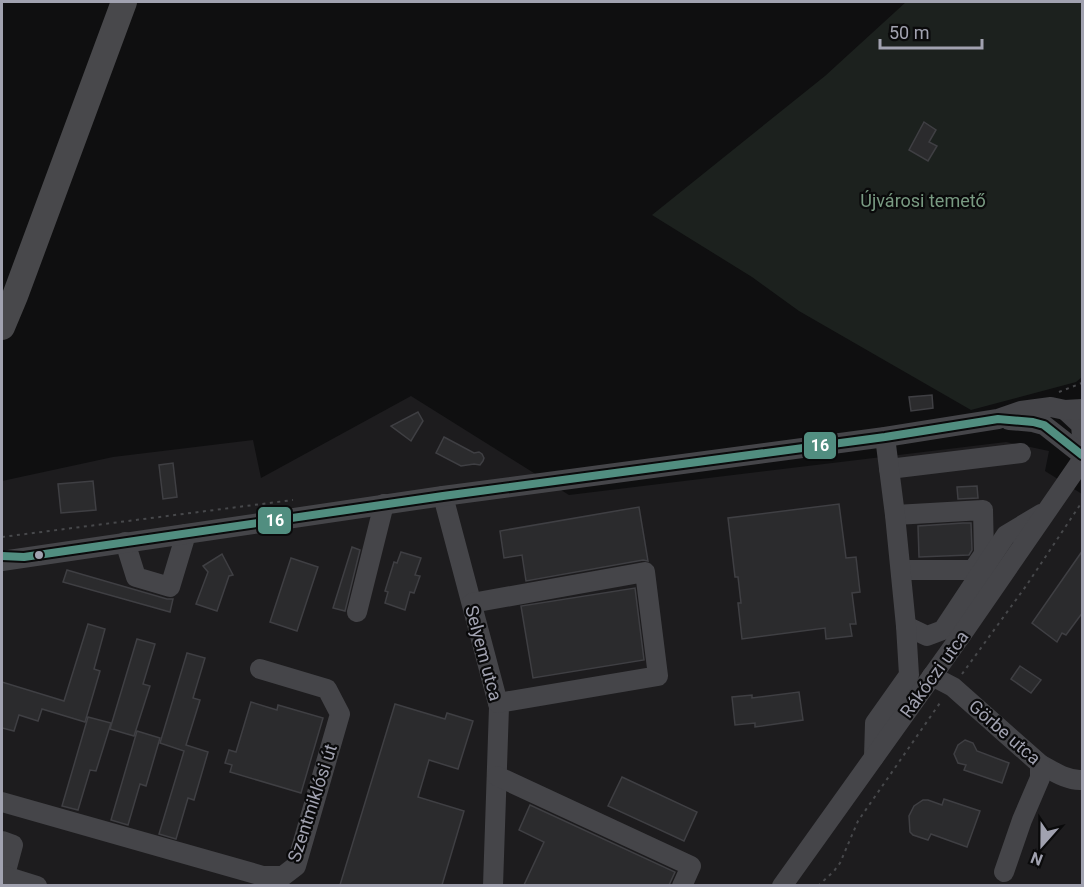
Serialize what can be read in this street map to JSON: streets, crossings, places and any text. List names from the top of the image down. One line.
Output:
{"streets":{"street":["Selyem utca","Rákóczi utca","Görbe utca","Szentmiklósi út"]},"crossings":[["Rákóczi utca","Görbe utca"]],"parks":["Újvárosi temető"],"lines":["transit line 16"],"scale_bar":"50 m","north":"bottom"}
